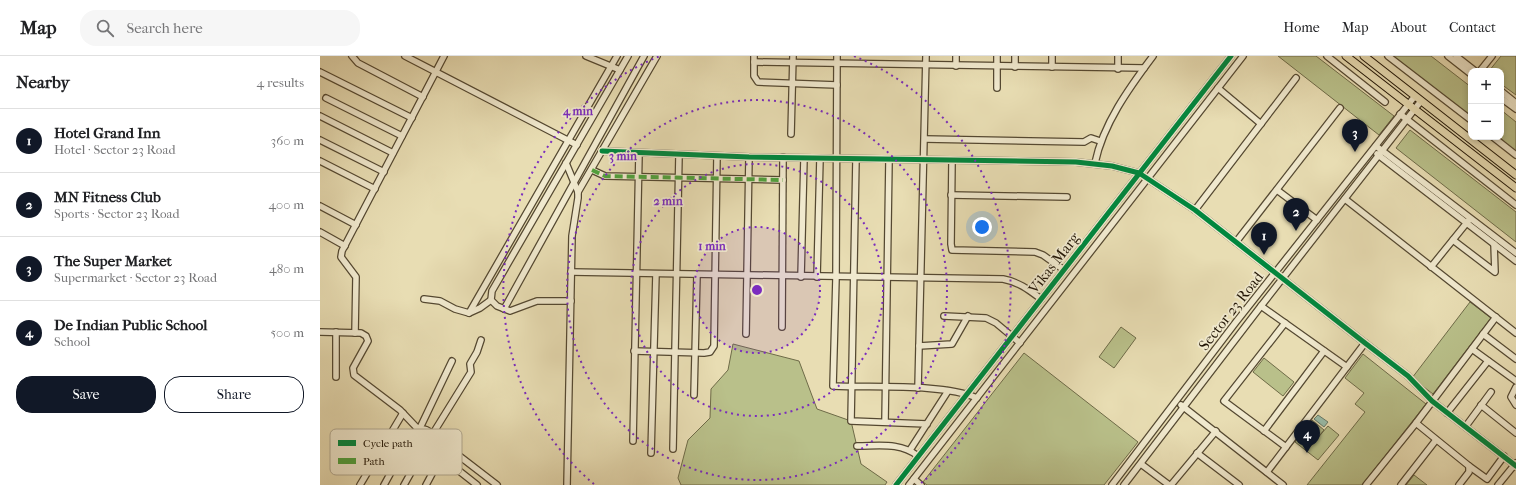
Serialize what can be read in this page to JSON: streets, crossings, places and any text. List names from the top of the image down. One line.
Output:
{"streets":{"street":["Vikas Marg","Sector 23 Road"]},"legend":["Cycle path","Path"],"page":{"header":"Map","search":"Search here","nav":["Home","Map","About","Contact"],"heading":["Nearby","4 results"],"map_buttons":["+","−"],"list":[{"mark":"1","name":"Hotel Grand Inn","note":"Hotel · Sector 23 Road","value":"360 m"},{"mark":"2","name":"MN Fitness Club","note":"Sports · Sector 23 Road","value":"400 m"},{"mark":"3","name":"The Super Market","note":"Supermarket · Sector 23 Road","value":"480 m"},{"mark":"4","name":"De Indian Public School","note":"School","value":"500 m"}],"pins":["3","2","1","4"],"buttons":["Save","Share"]},"rings":["4 min","3 min","2 min","1 min"]}
